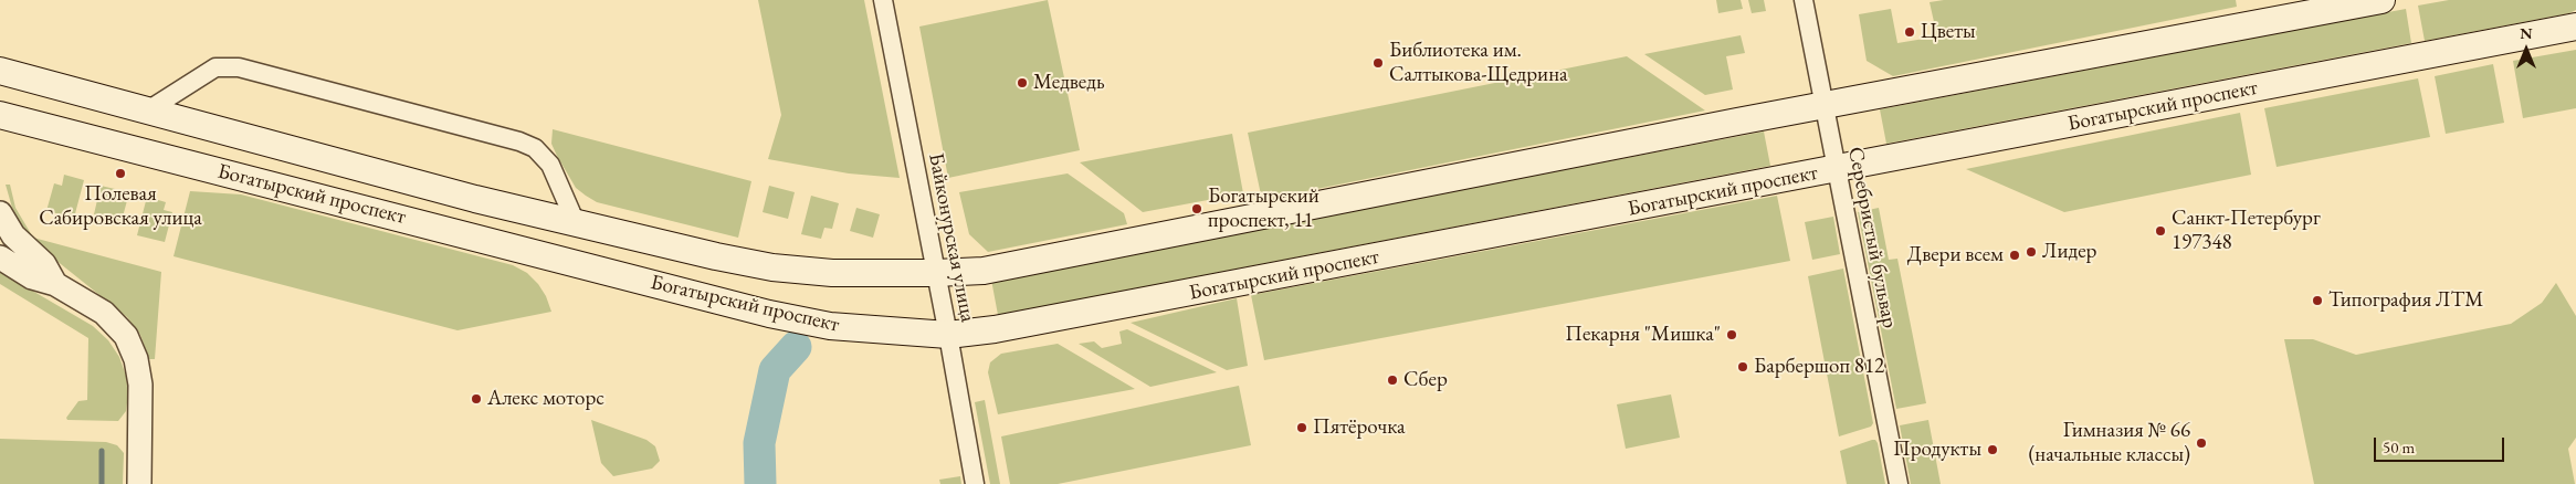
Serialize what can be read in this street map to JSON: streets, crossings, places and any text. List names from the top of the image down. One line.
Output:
{"streets":{"main road":["Богатырский проспект"],"street":["Байконурская улица","Серебристый бульвар"]},"crossings":[["Богатырский проспект","Байконурская улица"],["Богатырский проспект","Серебристый бульвар"]],"places":["Цветы","Библиотека им. Салтыкова-Щедрина","Медведь","Полевая Сабировская улица","Богатырский проспект, 11","Санкт-Петербург 197348","Лидер","Двери всем","Типография ЛТМ","Пекарня \"Мишка\"","Барбершоп 812","Сбер","Алекс моторс","Пятёрочка","Гимназия № 66 (начальные классы)","Продукты"],"scale_bar":"50 m","north":"top"}
